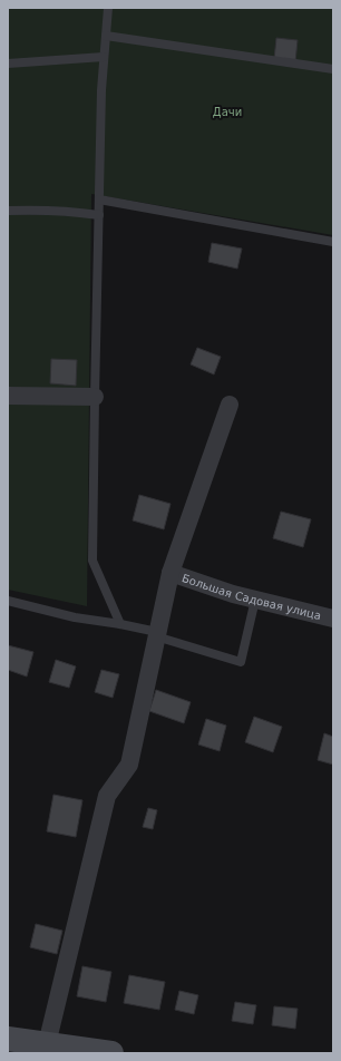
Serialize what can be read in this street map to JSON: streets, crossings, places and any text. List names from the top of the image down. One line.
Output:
{"streets":{"street":["Большая Садовая улица"]},"parks":["Дачи"]}
